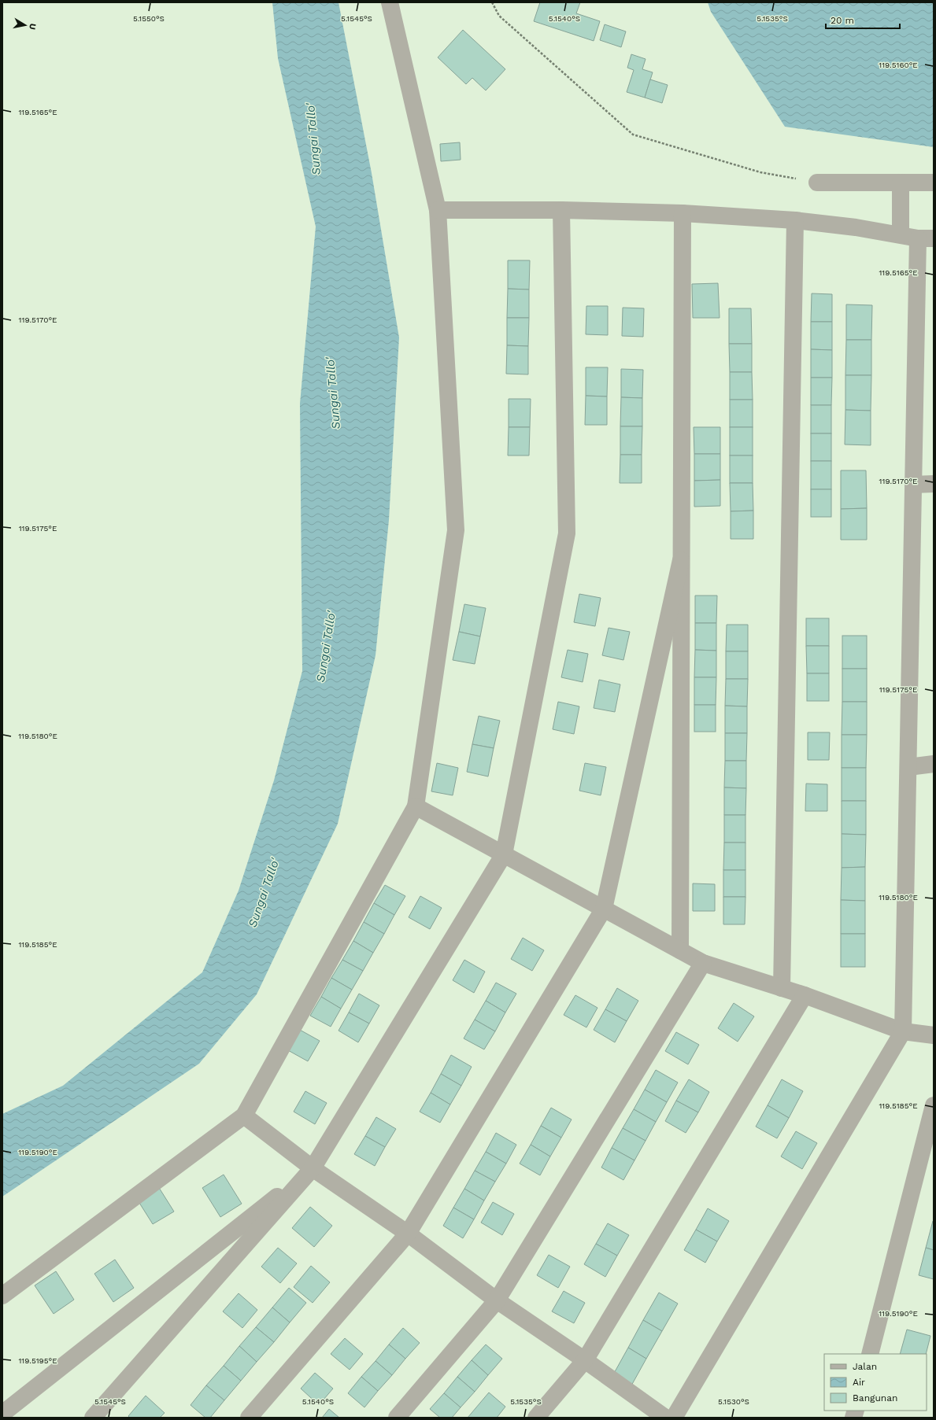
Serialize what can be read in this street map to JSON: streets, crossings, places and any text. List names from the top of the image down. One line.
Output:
{"water":["Sungai Tallo'"],"legend":["Jalan","Air","Bangunan"],"scale_bar":"20 m","north":"right","coordinates":["5.1550°S","5.1545°S","5.1540°S","5.1535°S","119.5160°E","119.5165°E","119.5170°E","119.5175°E","119.5180°E","119.5185°E","119.5190°E","119.5195°E","5.1530°S"]}
